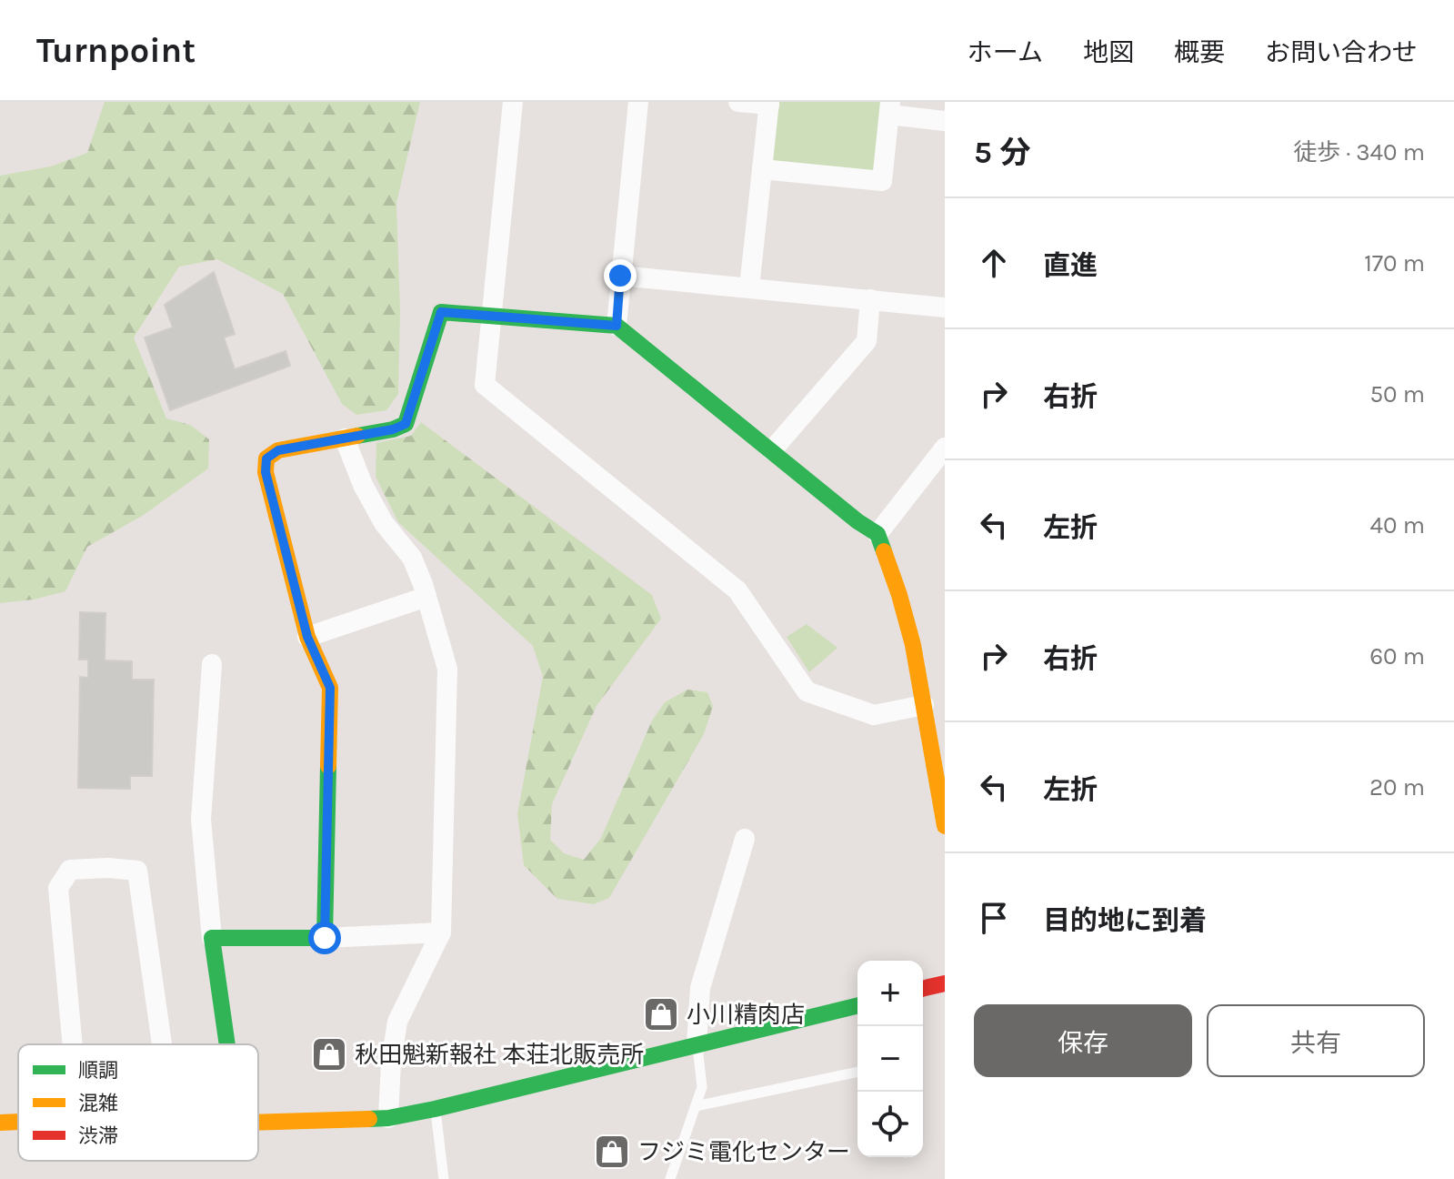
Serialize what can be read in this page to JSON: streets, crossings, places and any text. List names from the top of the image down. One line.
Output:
{"places":{"shop":["小川精肉店","秋田魁新報社 本荘北販売所","フジミ電化センター"]},"legend":["順調","混雑","渋滞"],"page":{"header":"Turnpoint","nav":["ホーム","地図","概要","お問い合わせ"],"heading":["5 分","徒歩 · 340 m"],"list":[["直進","170 m"],["右折","50 m"],["左折","40 m"],["右折","60 m"],["左折","20 m"],"目的地に到着"],"map_buttons":["+","−"],"buttons":["保存","共有"]}}
